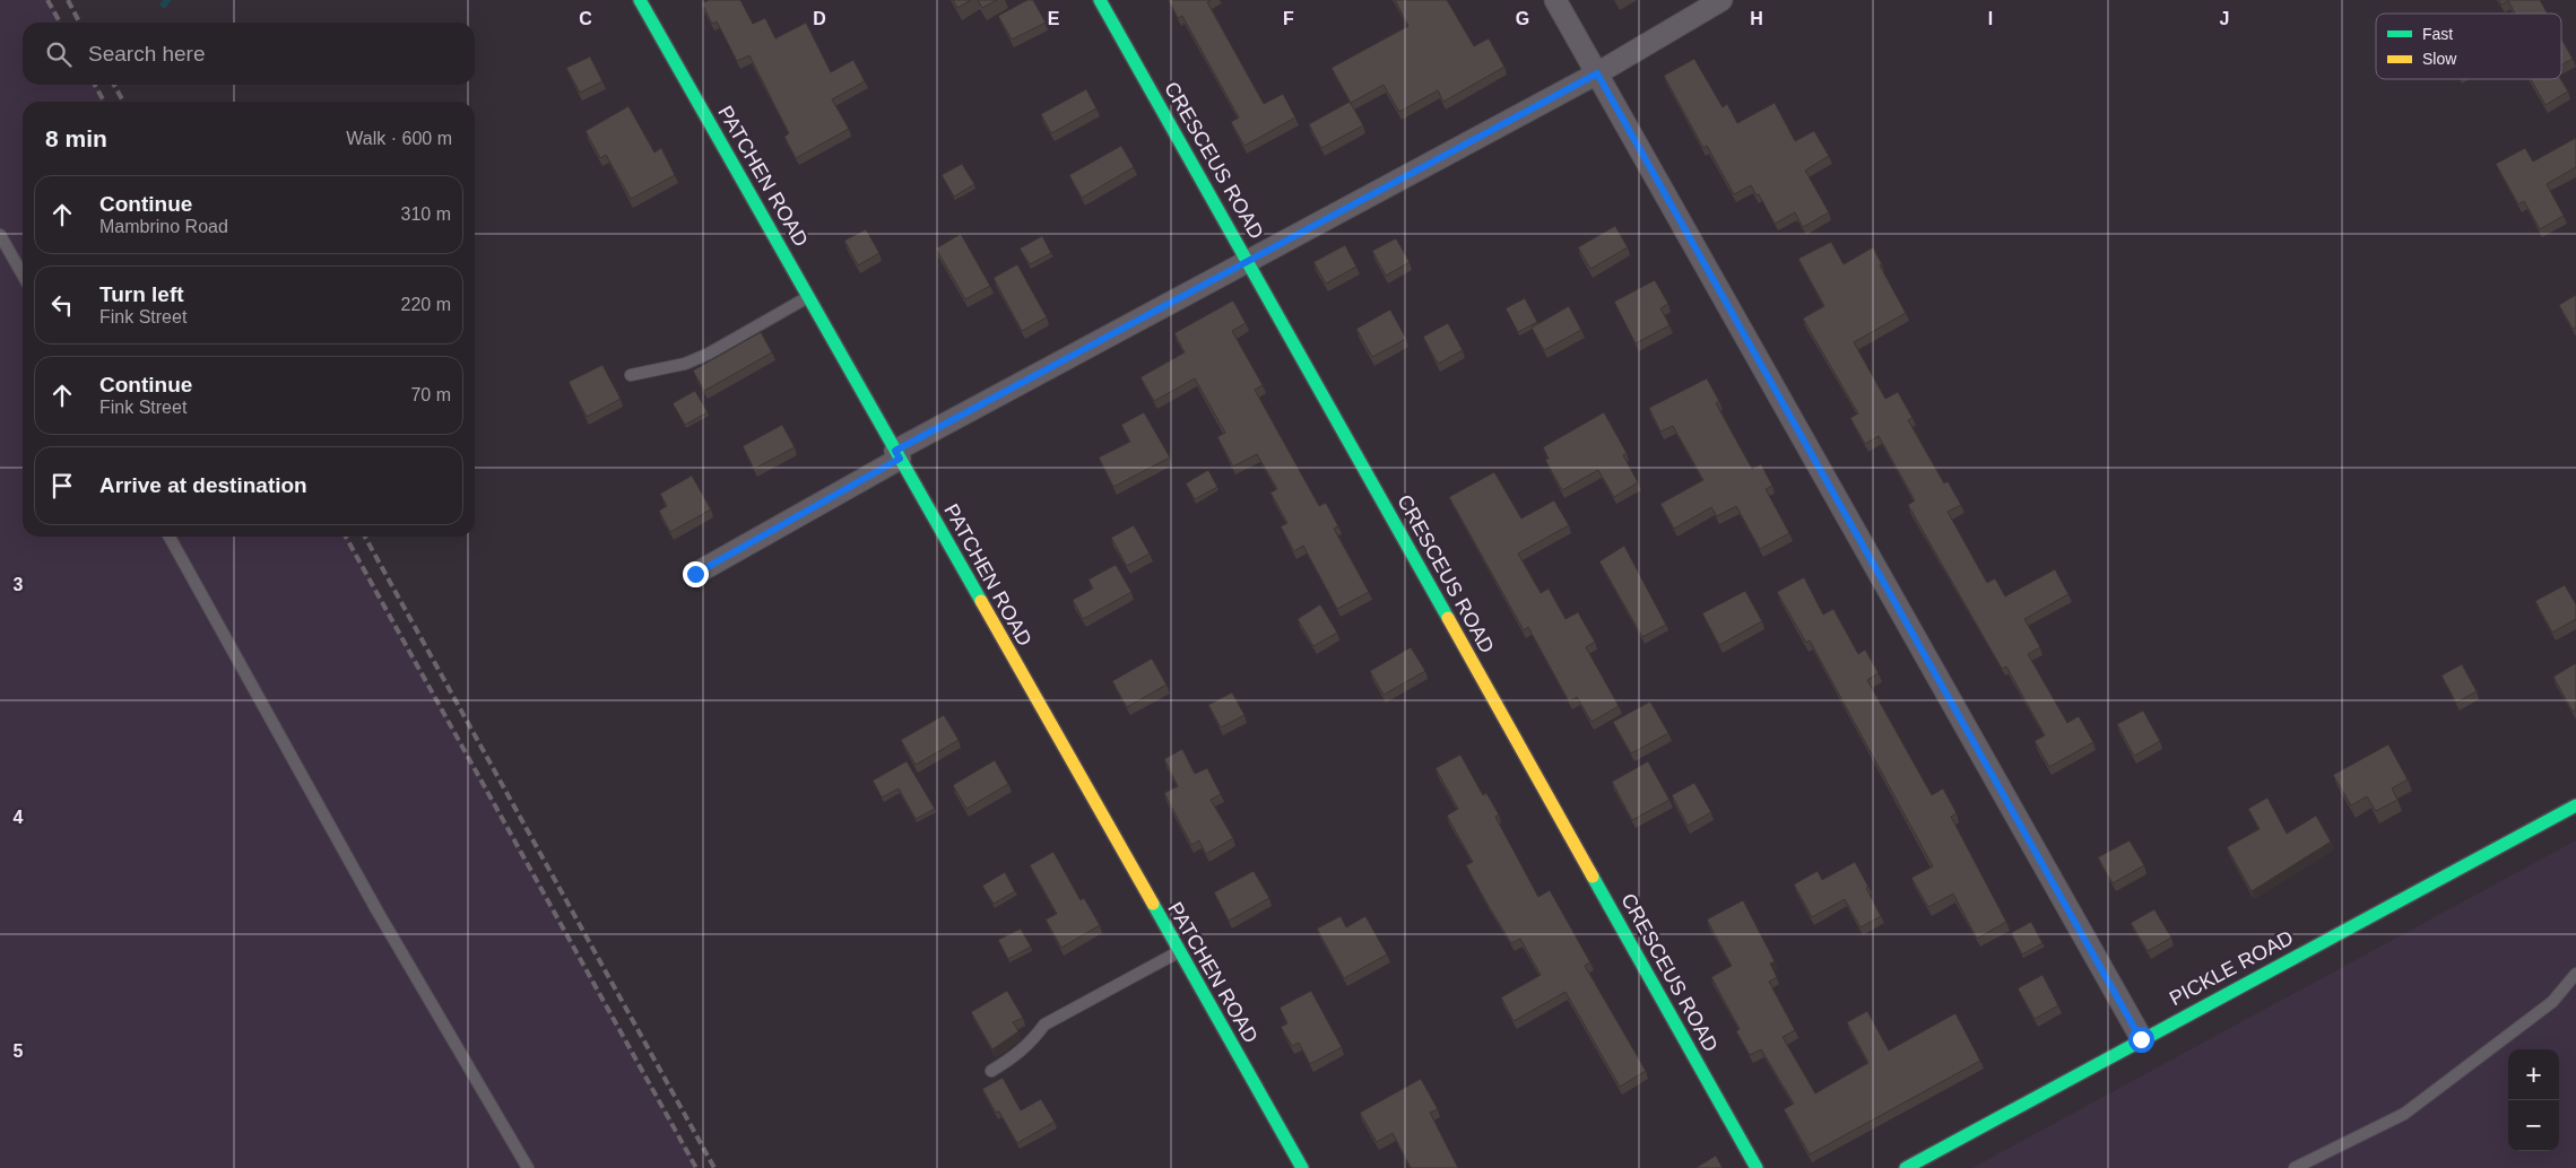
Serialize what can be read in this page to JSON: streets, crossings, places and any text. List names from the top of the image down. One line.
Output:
{"streets":{"street":["CRESCEUS ROAD","PATCHEN ROAD","PICKLE ROAD"]},"legend":["Fast","Slow"],"page":{"search":"Search here","heading":["8 min","Walk · 600 m"],"list":[["Continue","Mambrino Road","310 m"],["Turn left","Fink Street","220 m"],["Continue","Fink Street","70 m"],"Arrive at destination"],"map_buttons":["+","−"]},"grid":{"columns":["C","D","E","F","G","H","I","J"],"rows":["3","4","5"]}}
